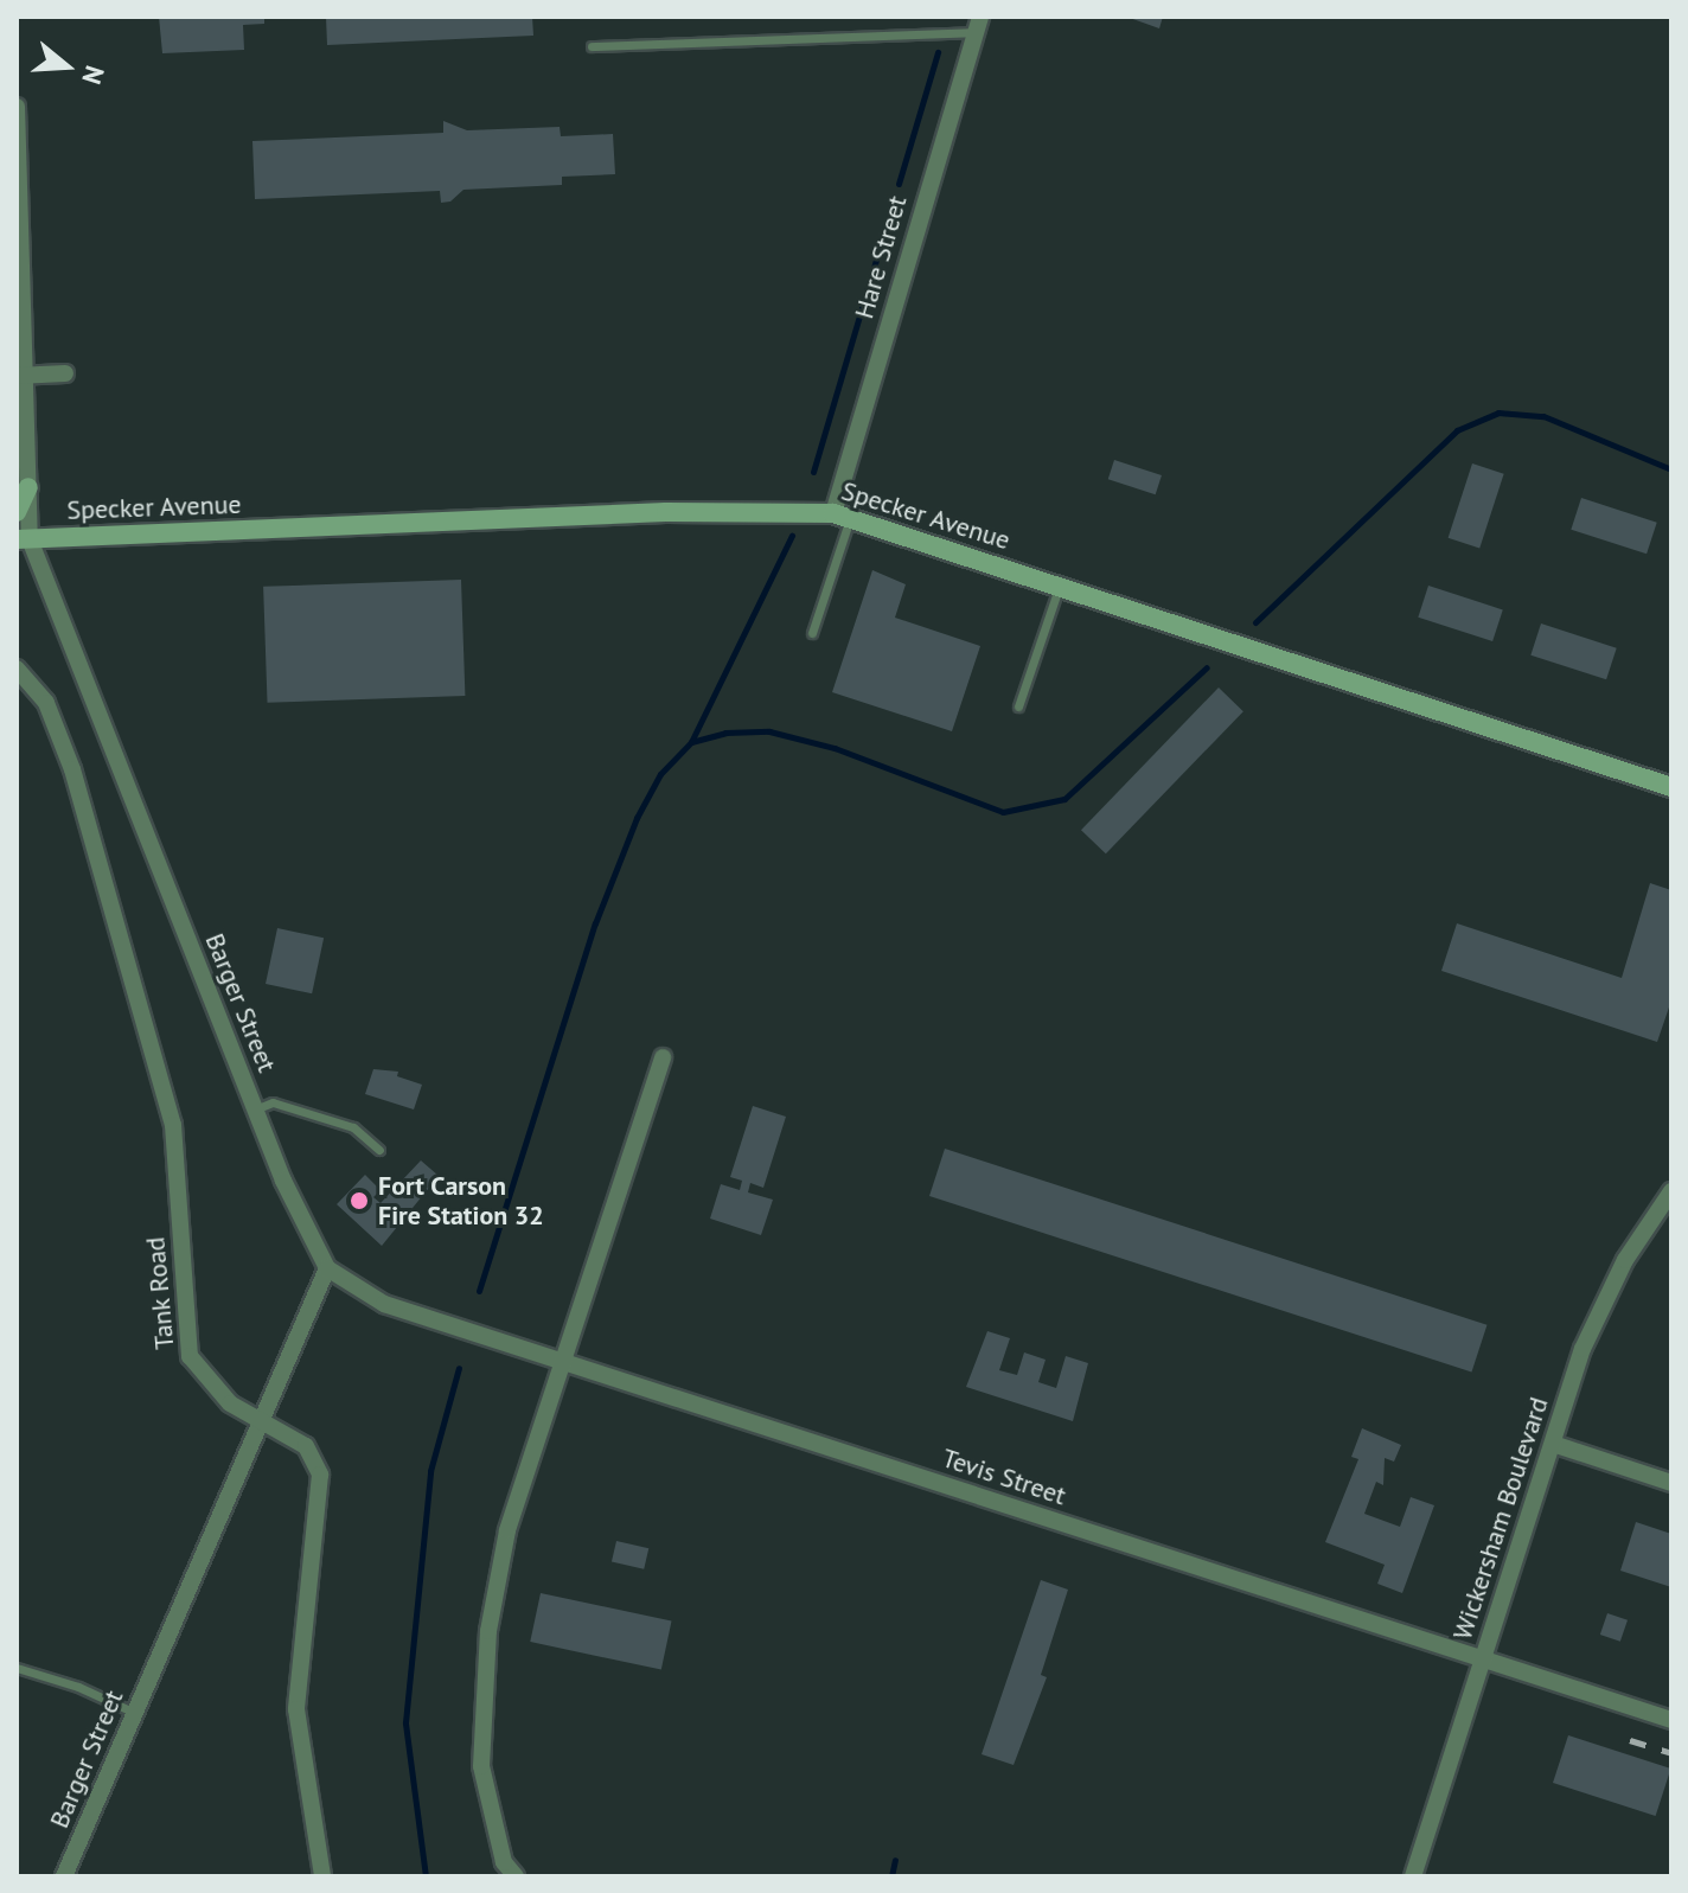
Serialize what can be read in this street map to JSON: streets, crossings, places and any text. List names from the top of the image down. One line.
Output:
{"streets":{"street":["Hare Street","Specker Avenue","Barger Street","Tank Road","Tevis Street","Wickersham Boulevard"]},"crossings":[["Hare Street","Specker Avenue"],["Specker Avenue","Barger Street"],["Barger Street","Tank Road"],["Barger Street","Tevis Street"],["Tevis Street","Wickersham Boulevard"]],"places":["Fort Carson Fire Station 32"],"north":"right"}
